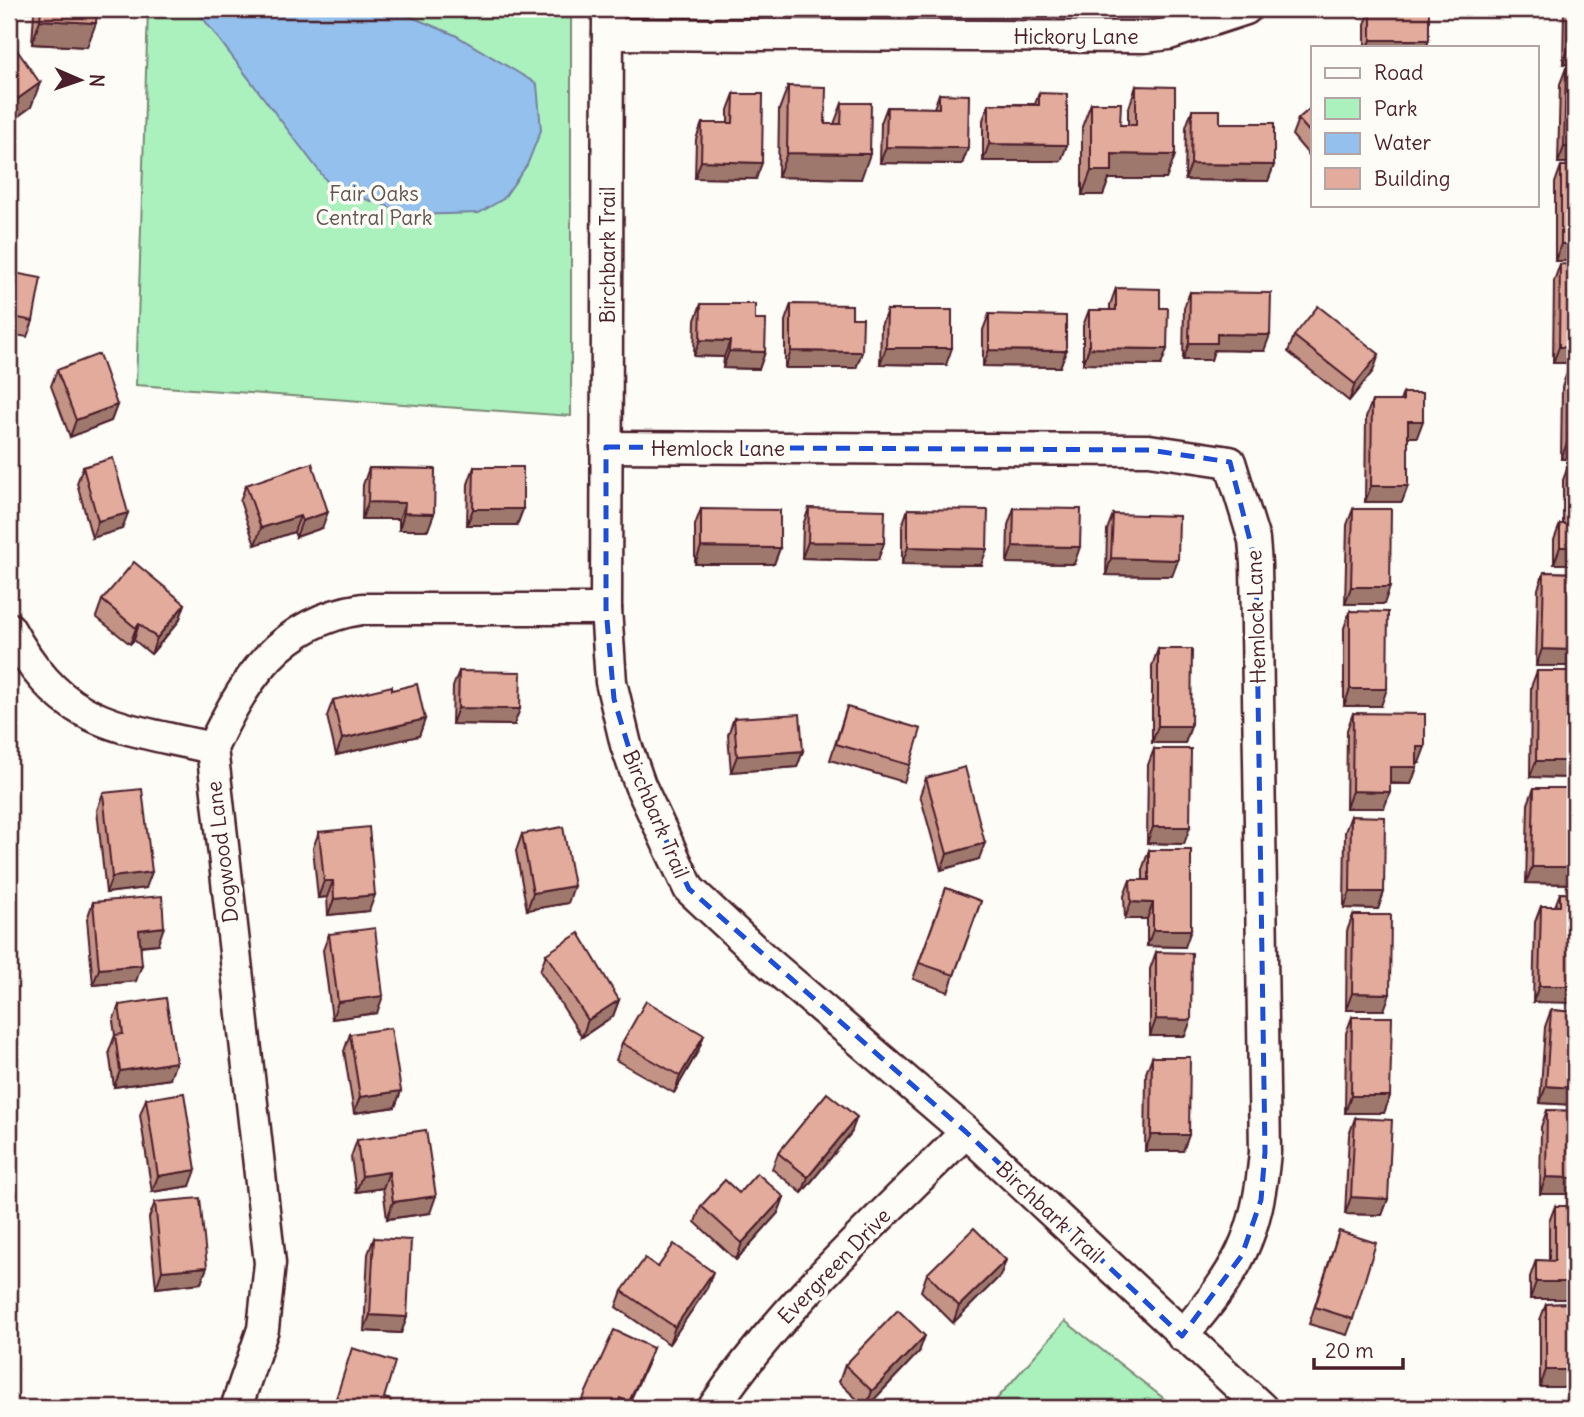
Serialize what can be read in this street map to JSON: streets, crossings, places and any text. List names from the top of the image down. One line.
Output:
{"streets":{"street":["Hickory Lane","Birchbark Trail","Hemlock Lane","Dogwood Lane","Evergreen Drive"]},"crossings":[["Hickory Lane","Birchbark Trail"],["Birchbark Trail","Hemlock Lane"],["Birchbark Trail","Evergreen Drive"]],"parks":["Fair Oaks Central Park"],"legend":["Road","Park","Water","Building"],"scale_bar":"20 m","north":"right"}
